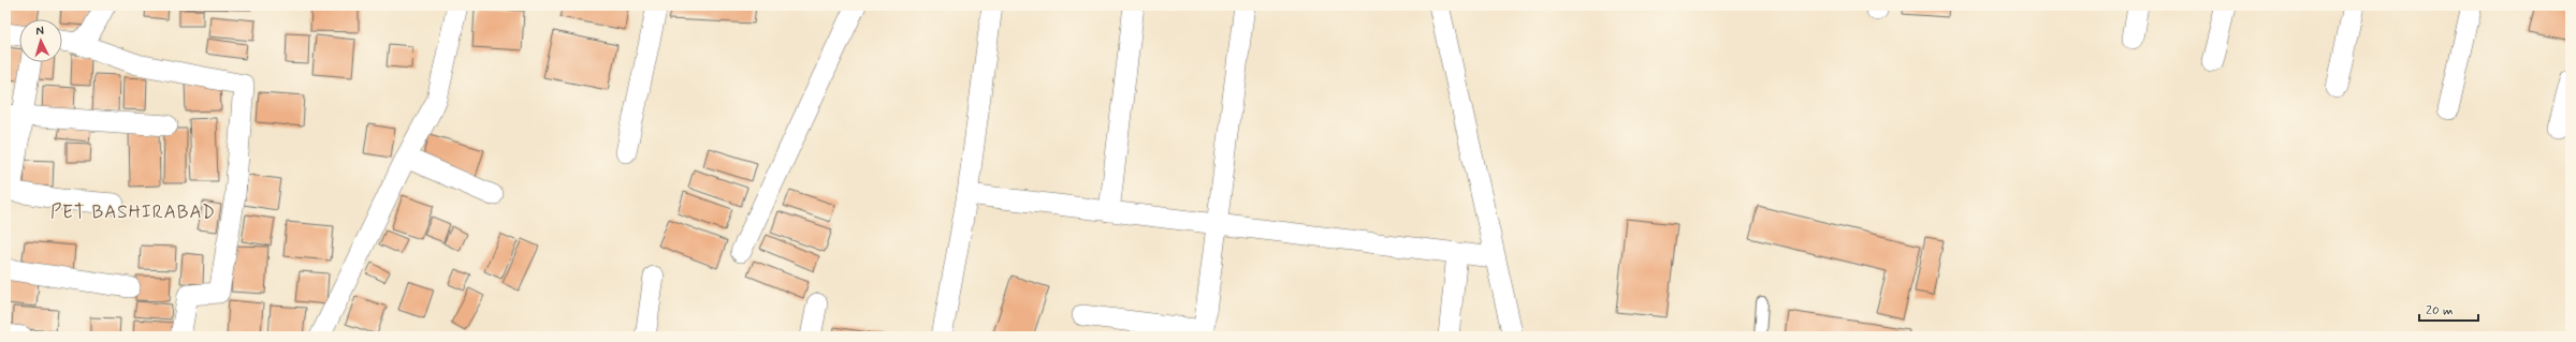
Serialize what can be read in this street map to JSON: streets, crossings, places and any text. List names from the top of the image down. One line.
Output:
{"districts":["PET BASHIRABAD"],"scale_bar":"20 m","north":"top"}
